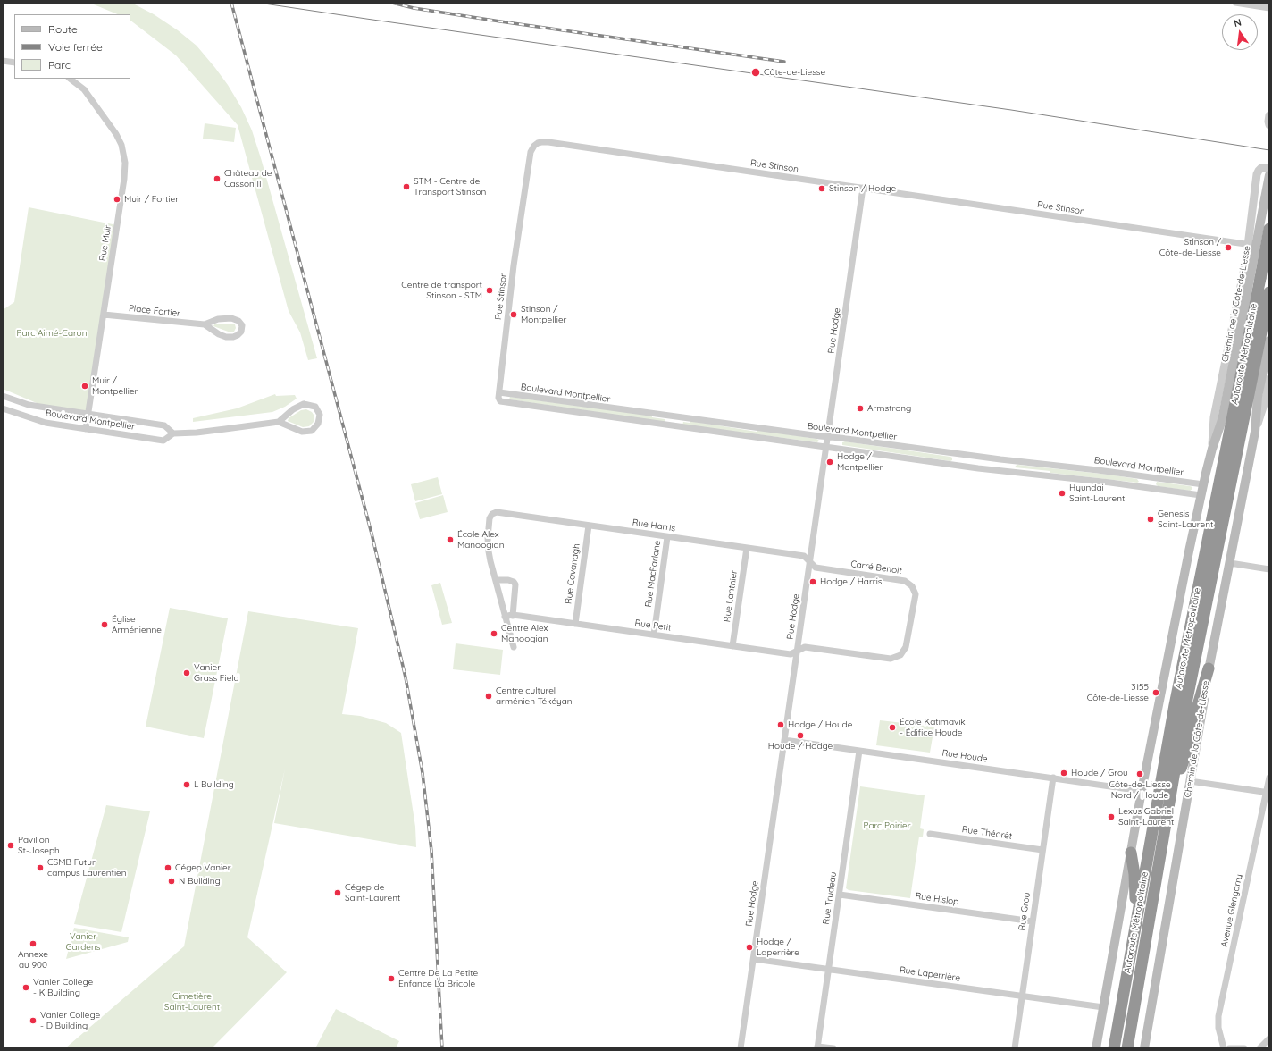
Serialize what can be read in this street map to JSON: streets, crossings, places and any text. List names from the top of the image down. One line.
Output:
{"streets":{"highway":["Autoroute Métropolitaine"],"main road":["Chemin de la Côte-de-Liesse"],"street":["Rue Stinson","Rue Muir","Place Fortier","Rue Hodge","Boulevard Montpellier","Rue Harris","Carré Benoit","Rue Cavanagh","Rue MacFarlane","Rue Lanthier","Rue Petit","Rue Houde","Rue Théorêt","Rue Trudeau","Rue Hislop","Avenue Glengarry","Rue Grou","Rue Laperrière"]},"crossings":[["Rue Stinson","Chemin de la Côte-de-Liesse"],["Rue Stinson","Rue Hodge"],["Rue Stinson","Boulevard Montpellier"],["Rue Muir","Place Fortier"],["Rue Muir","Boulevard Montpellier"],["Chemin de la Côte-de-Liesse","Boulevard Montpellier"],["Chemin de la Côte-de-Liesse","Rue Houde"],["Chemin de la Côte-de-Liesse","Rue Laperrière"],["Rue Hodge","Boulevard Montpellier"],["Rue Hodge","Rue Harris"],["Rue Hodge","Carré Benoit"],["Rue Hodge","Rue Petit"],["Rue Hodge","Rue Houde"],["Rue Hodge","Rue Laperrière"],["Rue Harris","Carré Benoit"],["Rue Harris","Rue Cavanagh"],["Rue Harris","Rue MacFarlane"],["Rue Harris","Rue Lanthier"],["Carré Benoit","Rue Petit"],["Rue Cavanagh","Rue Petit"],["Rue MacFarlane","Rue Petit"],["Rue Lanthier","Rue Petit"],["Rue Houde","Rue Trudeau"],["Rue Houde","Rue Grou"],["Rue Théorêt","Rue Grou"],["Rue Trudeau","Rue Hislop"],["Rue Trudeau","Rue Laperrière"],["Rue Hislop","Rue Grou"],["Rue Grou","Rue Laperrière"]],"parks":["Parc Aimé-Caron","Parc Poirier","Vanier Gardens","Cimetière Saint-Laurent"],"places":["Côte-de-Liesse","Château de Casson II","STM - Centre de Transport Stinson","Stinson / Hodge","Muir / Fortier","Stinson / Côte-de-Liesse","Centre de transport Stinson - STM","Stinson / Montpellier","Muir / Montpellier","Armstrong","Hodge / Montpellier","Hyundai Saint-Laurent","Genesis Saint-Laurent","École Alex Manoogian","Hodge / Harris","Église Arménienne","Centre Alex Manoogian","Vanier Grass Field","3155 Côte-de-Liesse","Centre culturel arménien Tékéyan","Hodge / Houde","École Katimavik - Édifice Houde","Houde / Hodge","Houde / Grou","Côte-de-Liesse Nord / Houde","L Building","Lexus Gabriel Saint-Laurent","Pavillon St-Joseph","CSMB Futur campus Laurentien","Cégep Vanier","N Building","Cégep de Saint-Laurent","Annexe au 900","Hodge / Laperrière","Centre De La Petite Enfance La Bricole","Vanier College - K Building","Vanier College - D Building"],"legend":["Route","Voie ferrée","Parc"],"north":"top"}
